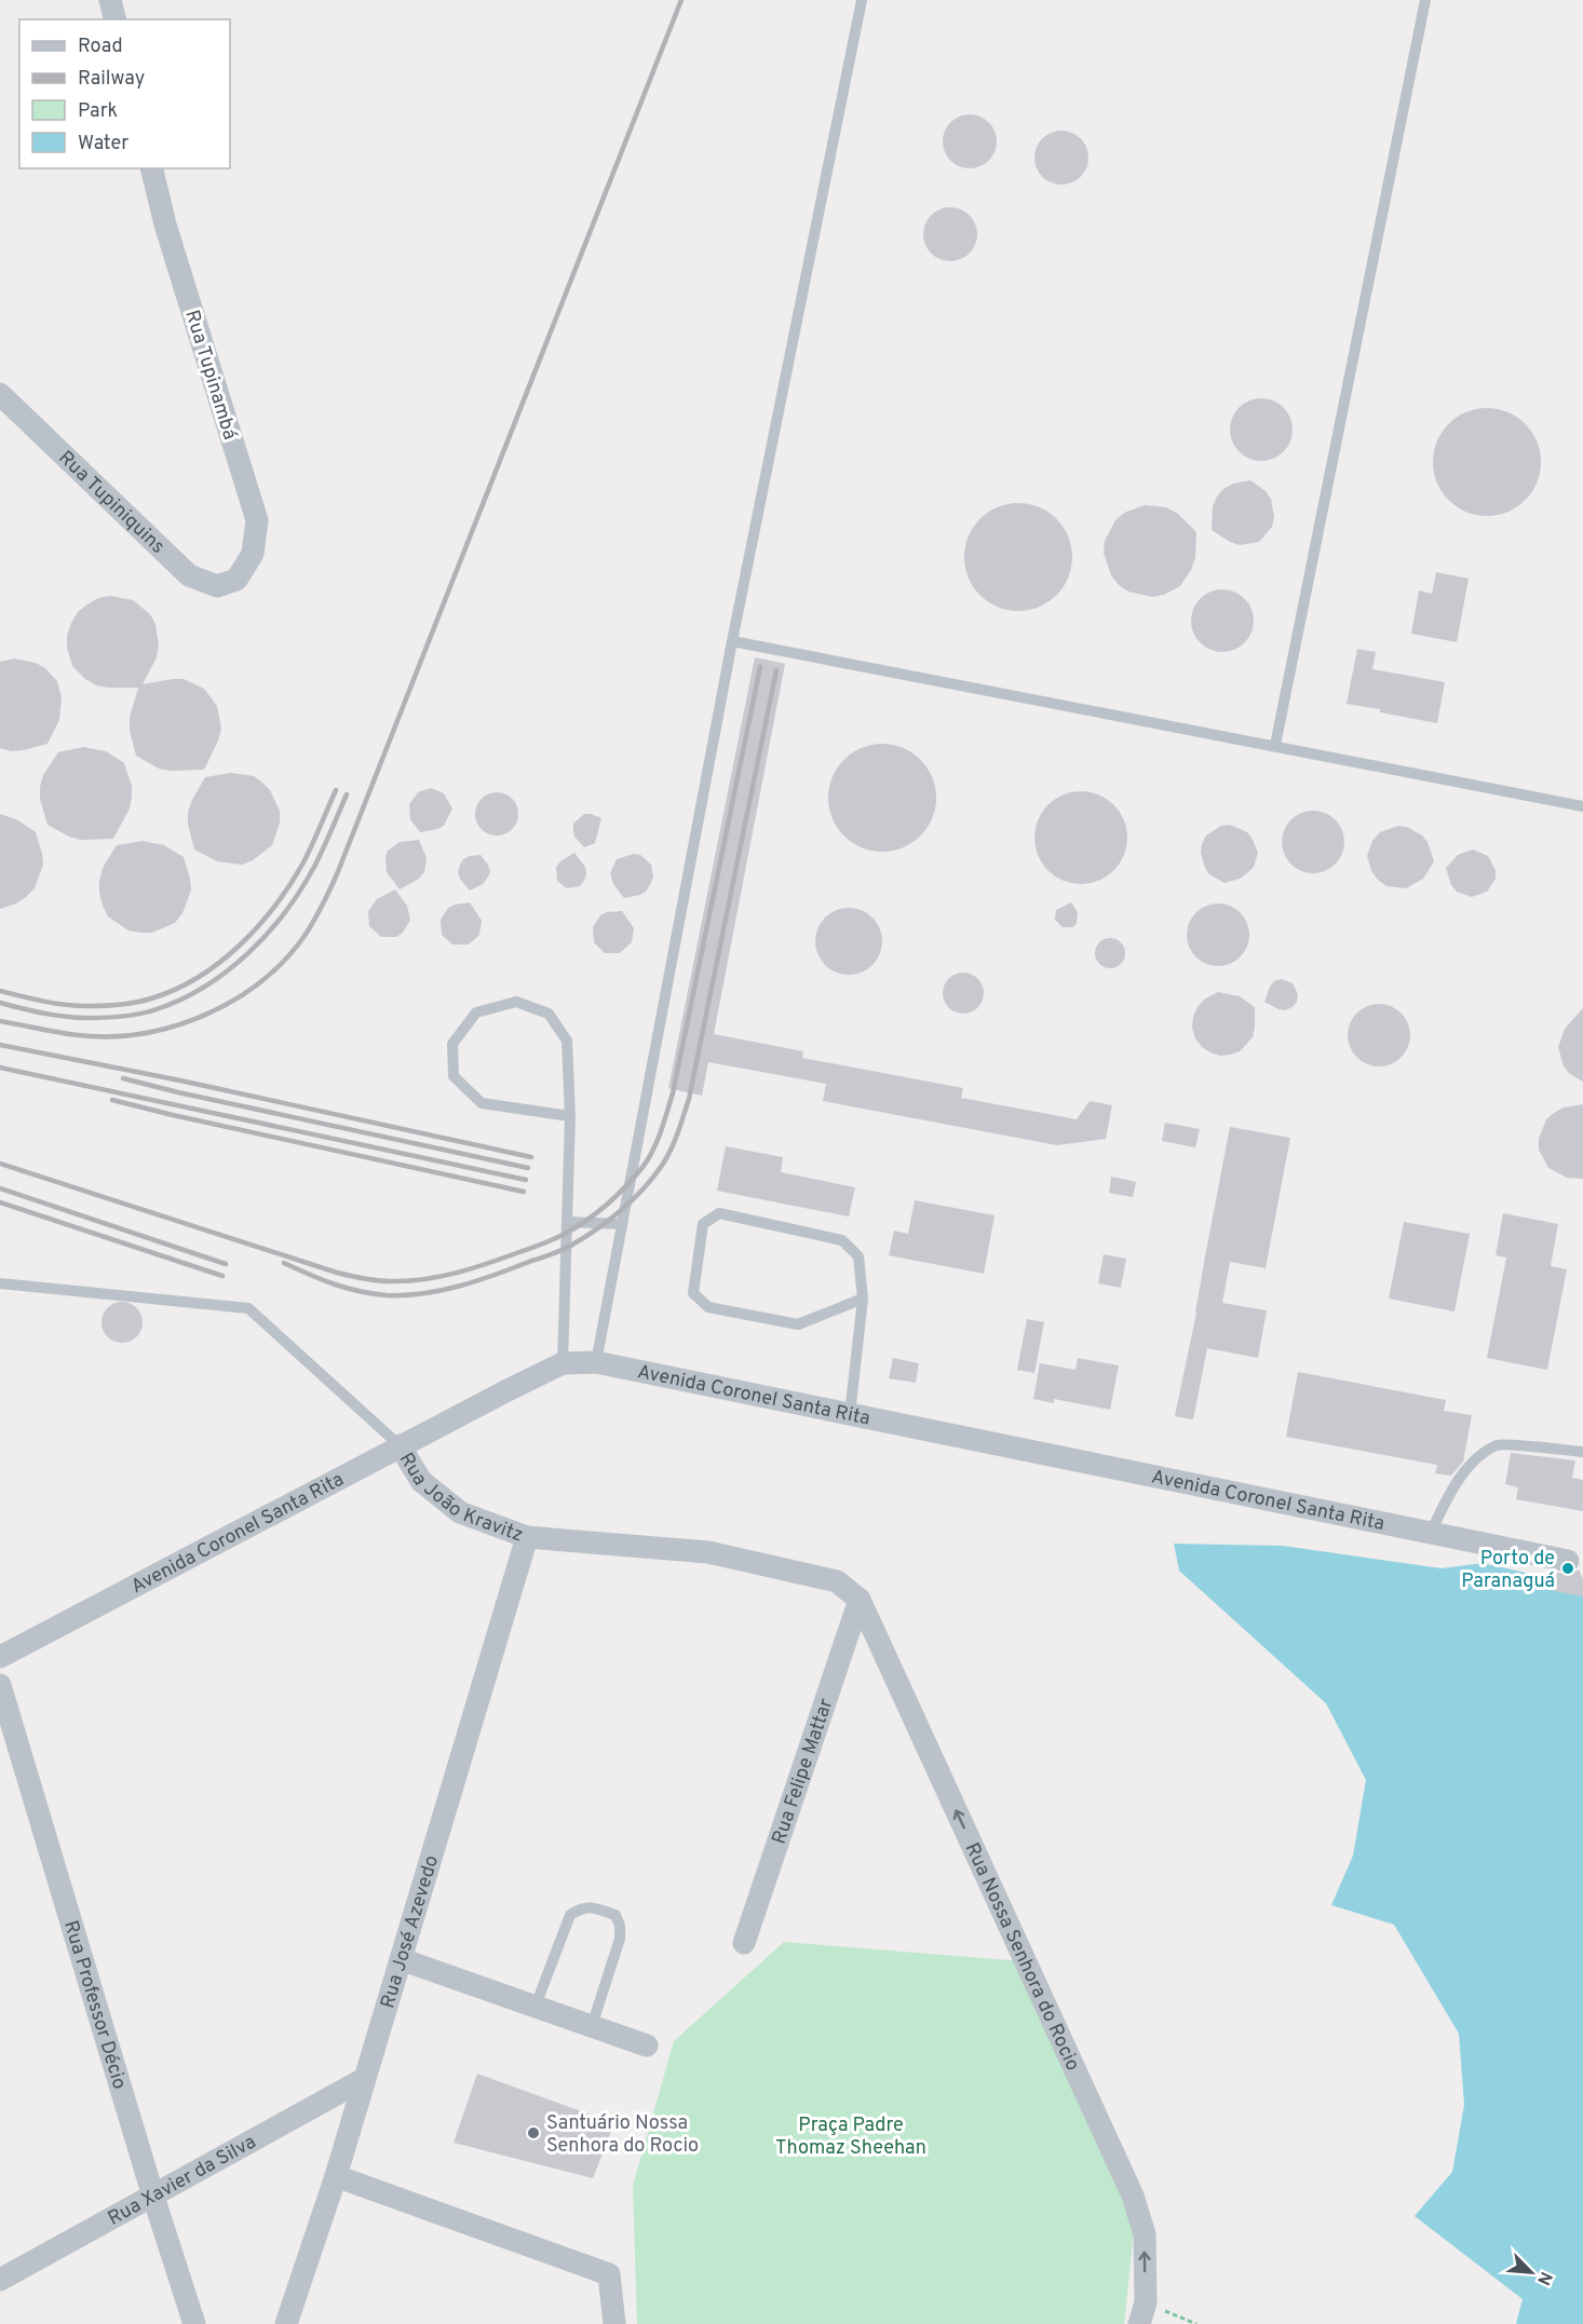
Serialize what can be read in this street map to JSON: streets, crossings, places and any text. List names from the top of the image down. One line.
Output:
{"streets":{"street":["Rua Tupinambá","Rua Tupiniquins","Avenida Coronel Santa Rita","Rua João Kravitz","Rua Felipe Mattar","Rua José Azevedo","Rua Nossa Senhora do Rocio","Rua Professor Décio","Rua Xavier da Silva"]},"crossings":[["Rua Tupinambá","Rua Tupiniquins"],["Avenida Coronel Santa Rita","Rua João Kravitz"],["Rua João Kravitz","Rua Felipe Mattar"],["Rua João Kravitz","Rua José Azevedo"],["Rua João Kravitz","Rua Nossa Senhora do Rocio"],["Rua Felipe Mattar","Rua Nossa Senhora do Rocio"],["Rua José Azevedo","Rua Xavier da Silva"],["Rua Professor Décio","Rua Xavier da Silva"]],"one_way":["Rua Nossa Senhora do Rocio"],"parks":["Praça Padre Thomaz Sheehan"],"places":["Porto de Paranaguá","Santuário Nossa Senhora do Rocio"],"legend":["Road","Railway","Park","Water"],"north":"bottom right"}
